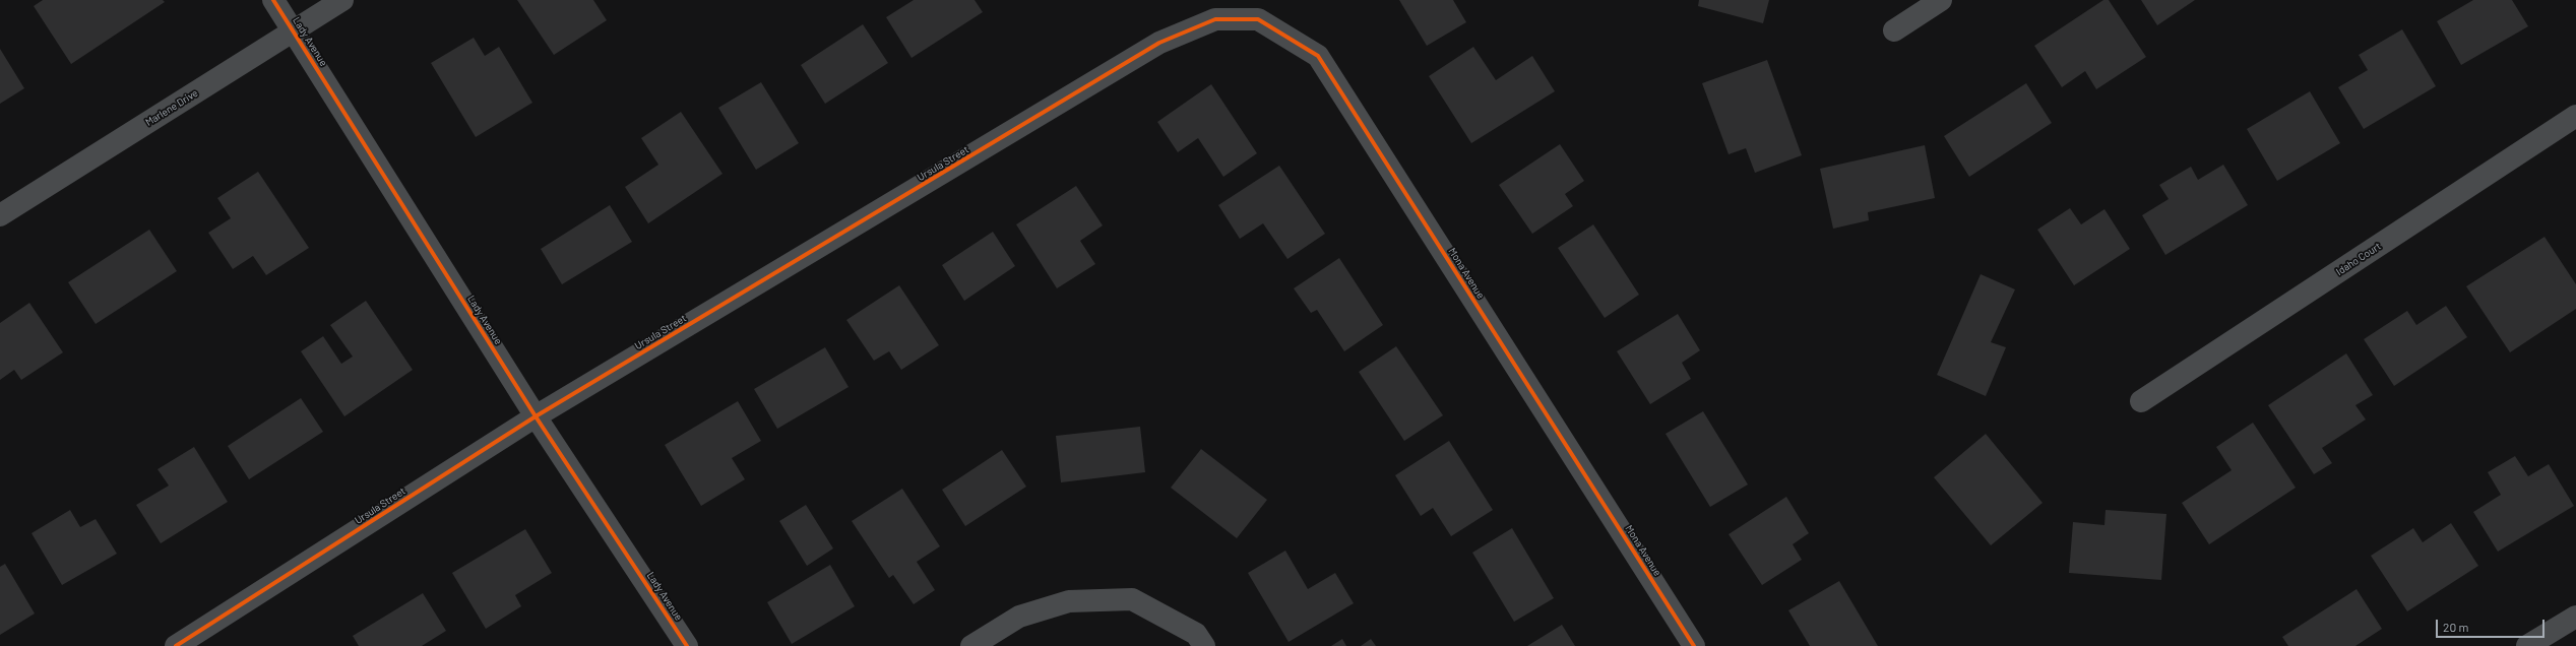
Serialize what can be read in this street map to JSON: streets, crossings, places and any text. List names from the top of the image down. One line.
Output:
{"streets":{"street":["Lady Avenue","Marlene Drive","Ursula Street","Idaho Court","Mona Avenue"]},"crossings":[["Lady Avenue","Marlene Drive"],["Lady Avenue","Ursula Street"],["Ursula Street","Mona Avenue"]],"scale_bar":"20 m"}
